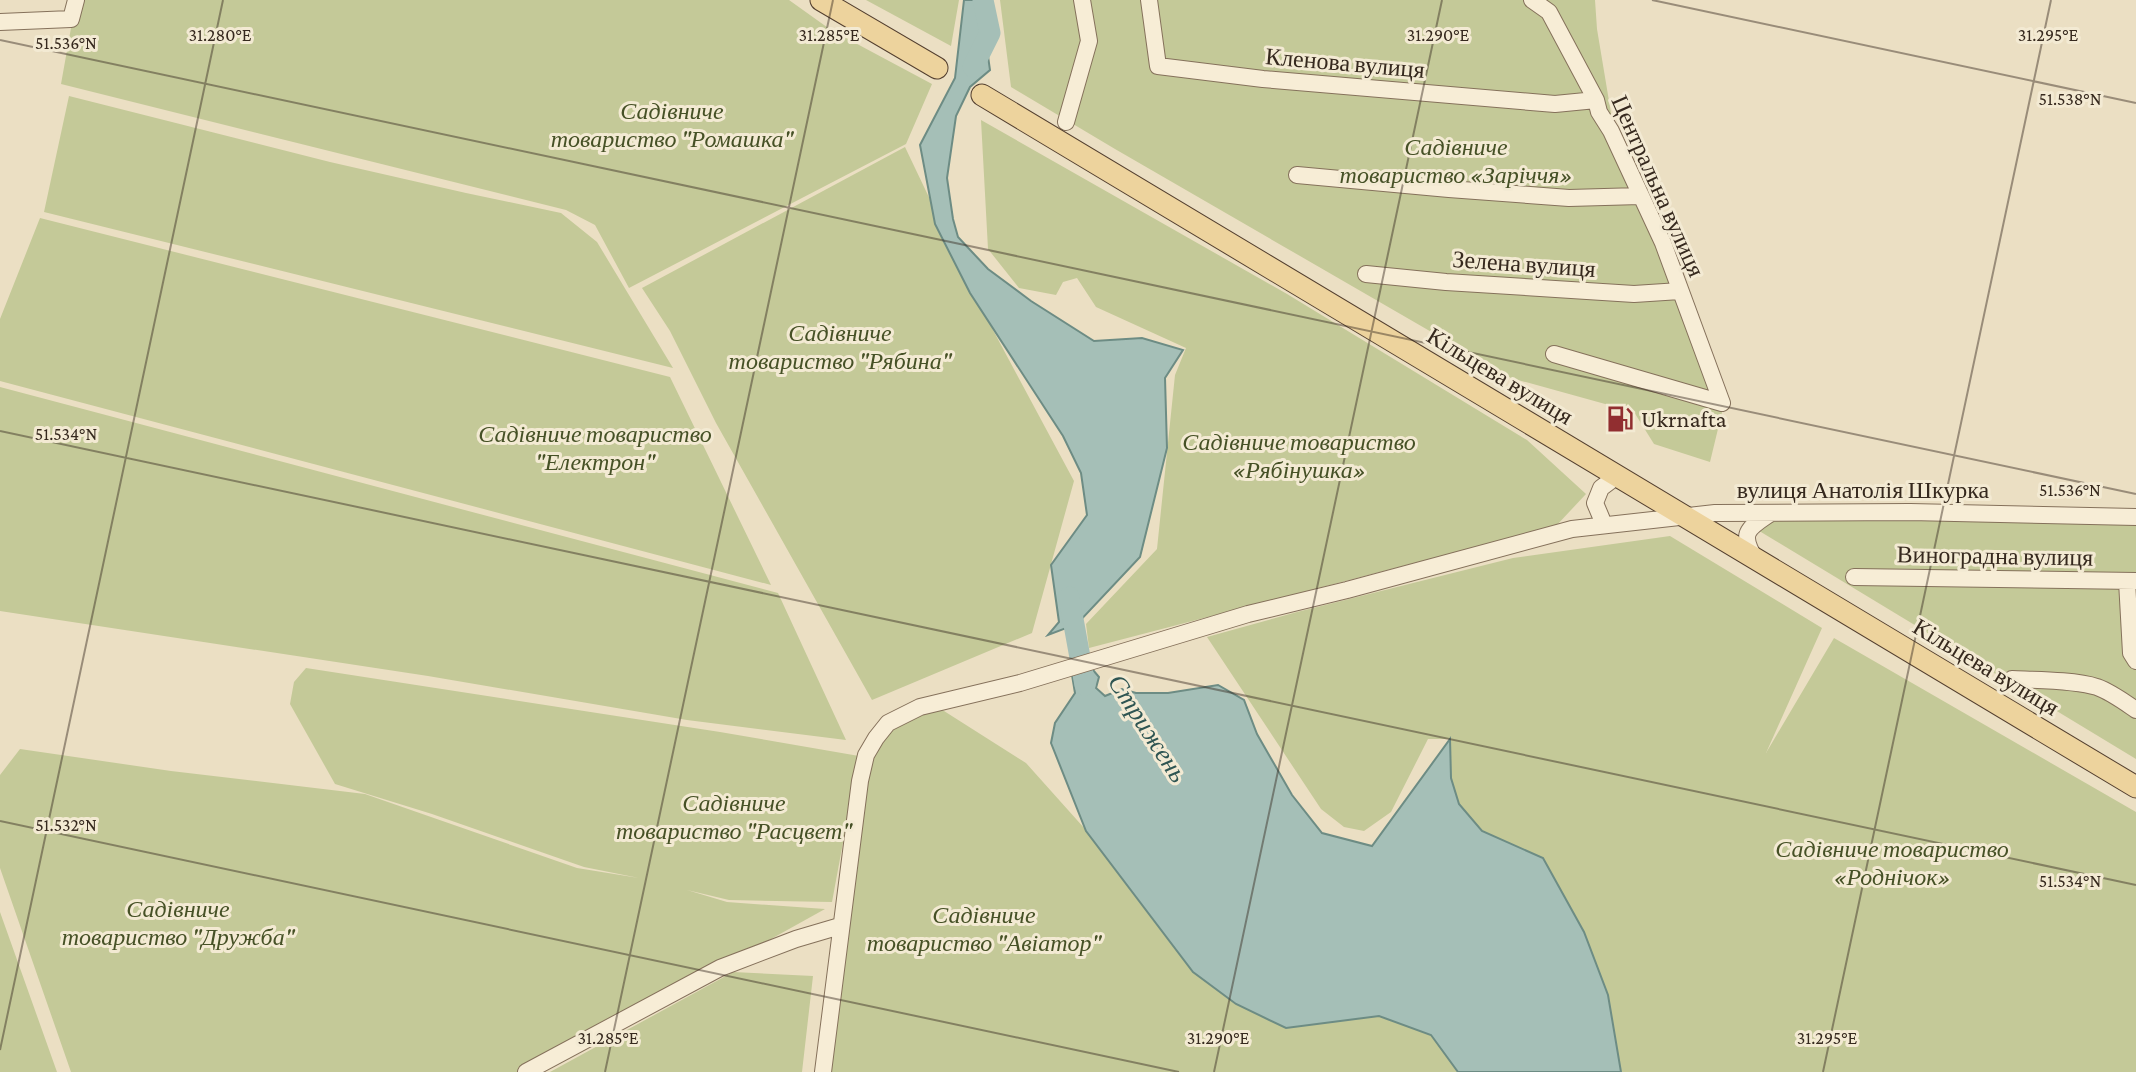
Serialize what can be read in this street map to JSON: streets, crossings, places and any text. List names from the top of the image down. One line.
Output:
{"streets":{"main road":["Кільцева вулиця"],"street":["Кленова вулиця","Центральна вулиця","Зелена вулиця","вулиця Анатолія Шкурка","Виноградна вулиця"]},"crossings":[["Кленова вулиця","Центральна вулиця"],["Центральна вулиця","Зелена вулиця"],["Кільцева вулиця","вулиця Анатолія Шкурка"]],"water":["Стрижень"],"parks":["Садівниче товариство \"Ромашка\"","Садівниче товариство «Заріччя»","Садівниче товариство \"Рябина\"","Садівниче товариство \"Електрон\"","Садівниче товариство «Рябінушка»","Садівниче товариство \"Расцвет\"","Садівниче товариство «Роднічок»","Садівниче товариство \"Дружба\"","Садівниче товариство \"Авіатор\""],"places":{"fuel station":["Ukrnafta"]},"coordinates":["31.280°E","31.285°E","31.290°E","31.295°E","51.536°N","51.538°N","51.534°N","51.532°N"]}
